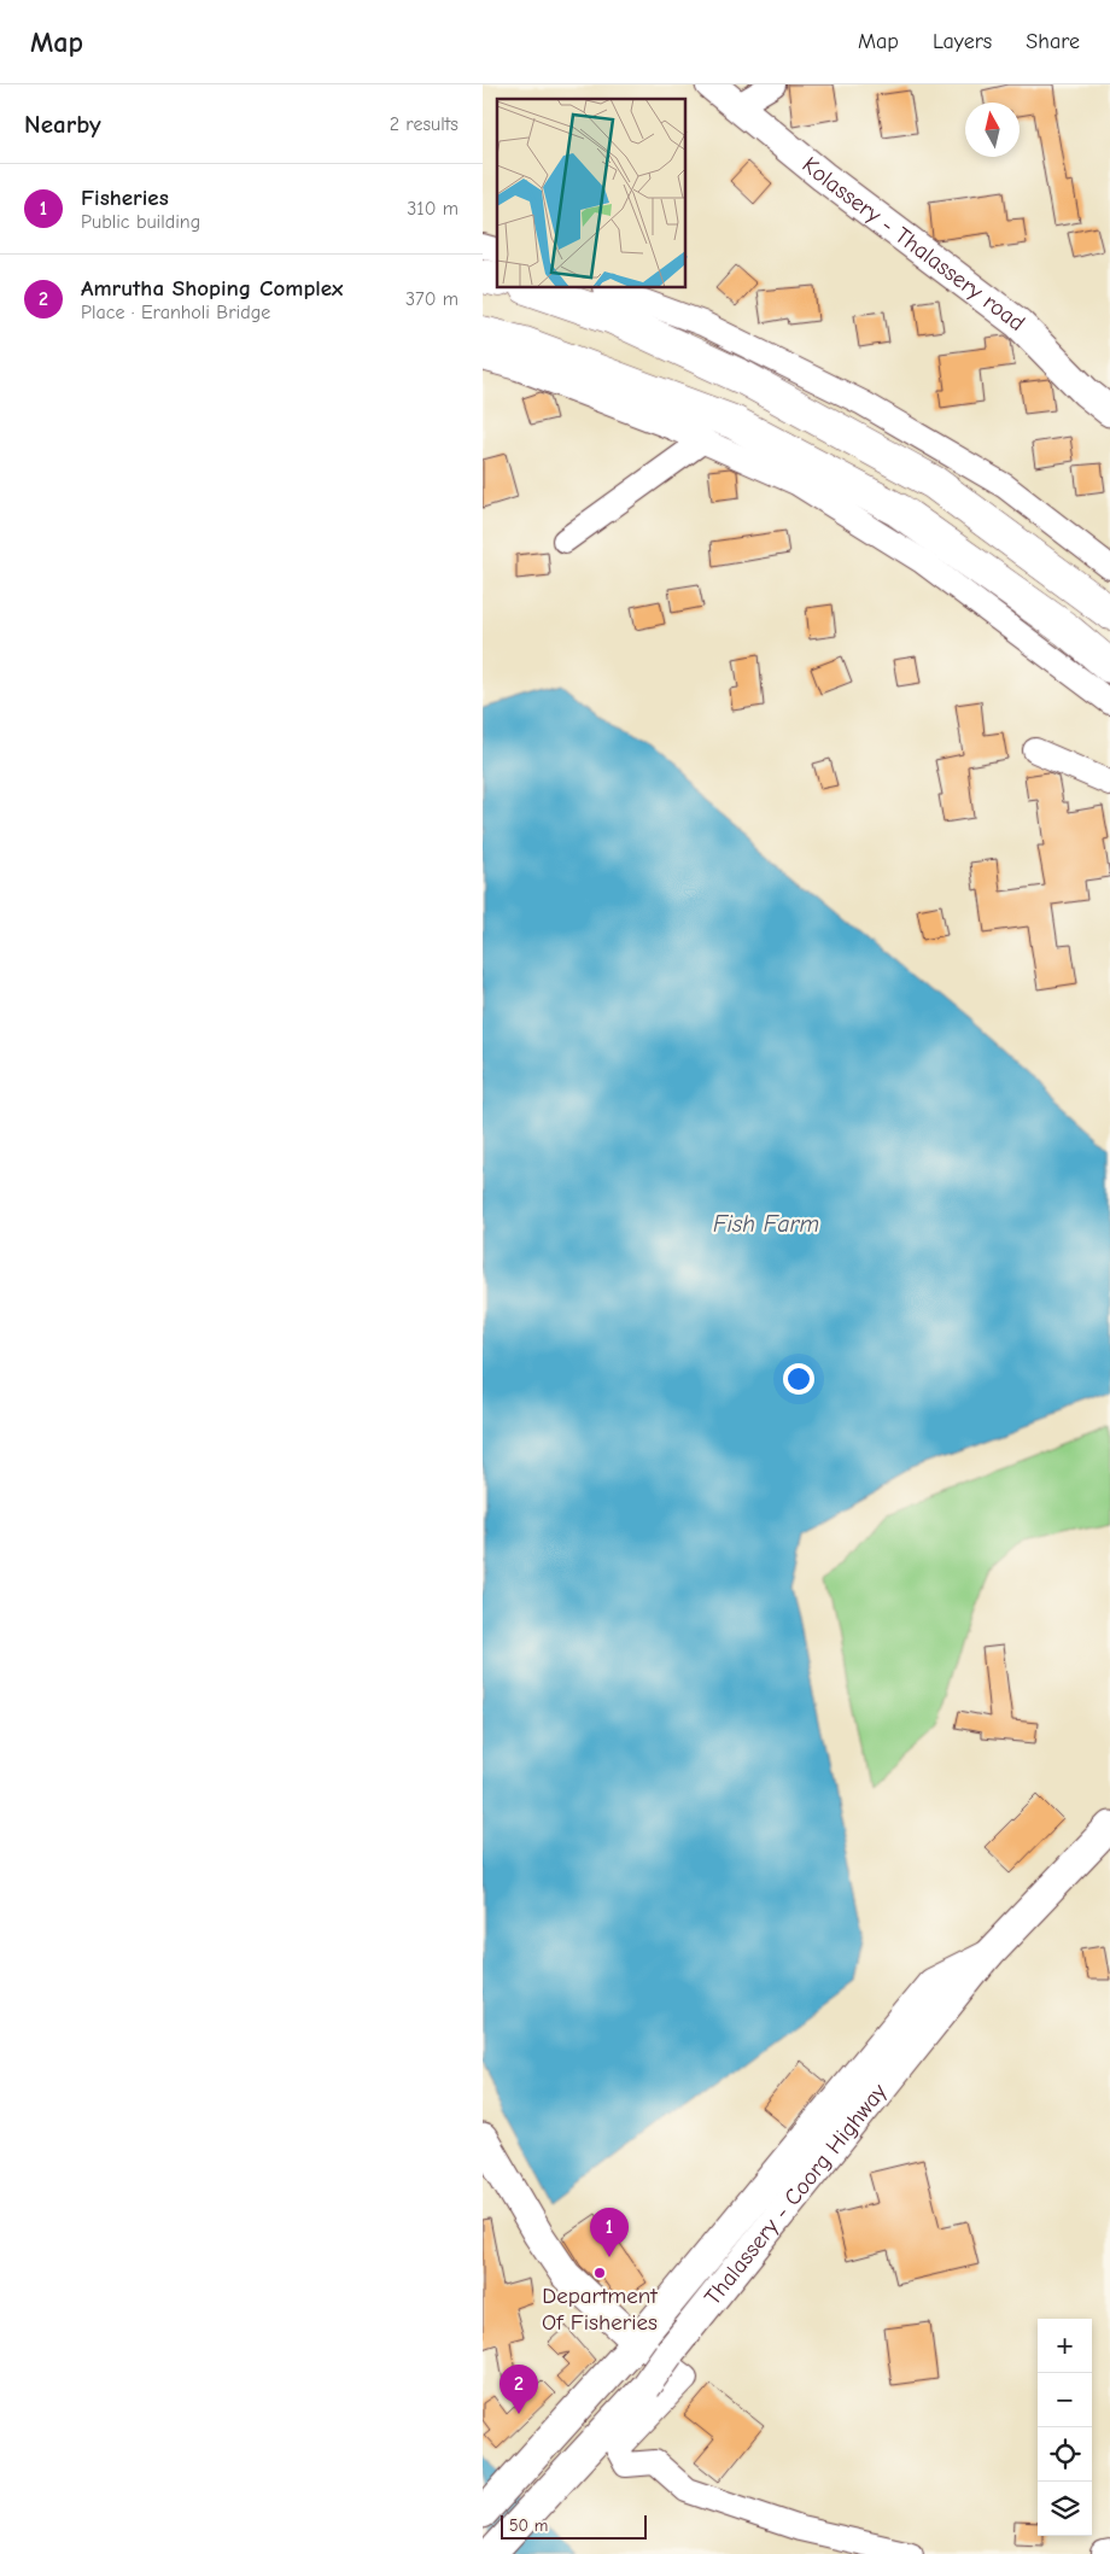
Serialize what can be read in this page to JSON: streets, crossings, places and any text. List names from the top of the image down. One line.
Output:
{"streets":{"main road":["Kolassery - Thalassery road","Thalassery - Coorg Highway"]},"water":["Fish Farm"],"places":["Department Of Fisheries"],"scale_bar":"50 m","north":"top","page":{"header":"Map","nav":["Map","Layers","Share"],"heading":["Nearby","2 results"],"list":[{"mark":"1","name":"Fisheries","note":"Public building","value":"310 m"},{"mark":"2","name":"Amrutha Shoping Complex","note":"Place · Eranholi Bridge","value":"370 m"}],"pins":["1","2"],"map_buttons":["+","−"],"scale":"50 m"}}
